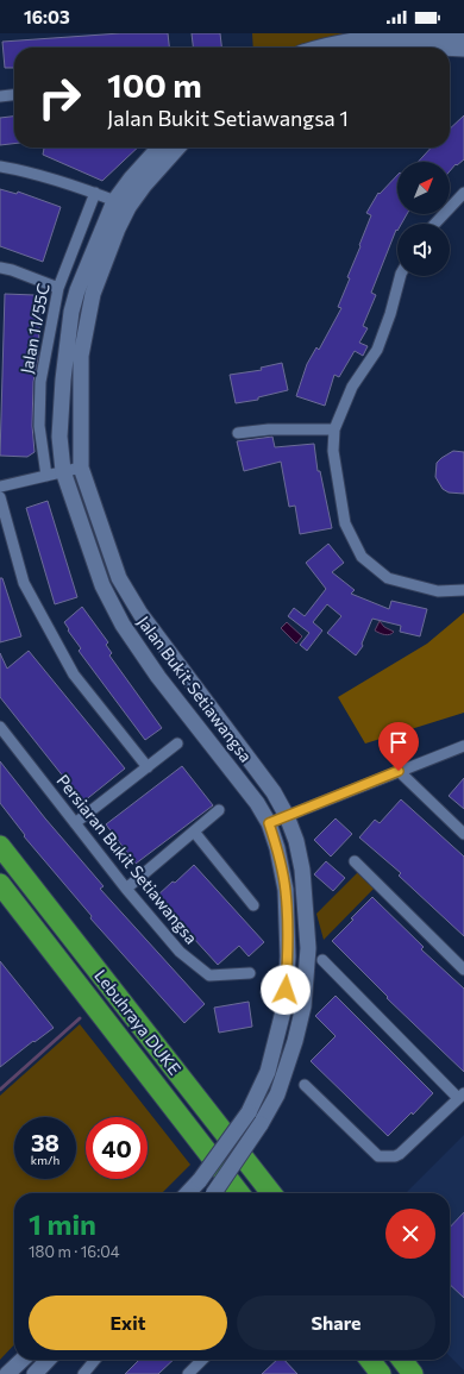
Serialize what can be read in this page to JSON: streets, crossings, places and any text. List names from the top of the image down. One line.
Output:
{"streets":{"highway":["Lebuhraya DUKE"],"street":["Jalan 11/55C","Jalan Bukit Setiawangsa","Persiaran Bukit Setiawangsa"]},"north":"top right","page":{"status":"16:03","turn":["100 m","Jalan Bukit Setiawangsa 1"],"speed":"38 km/h","limit":"40","heading":["1 min","180 m · 16:04"],"buttons":["Exit","Share"]}}
